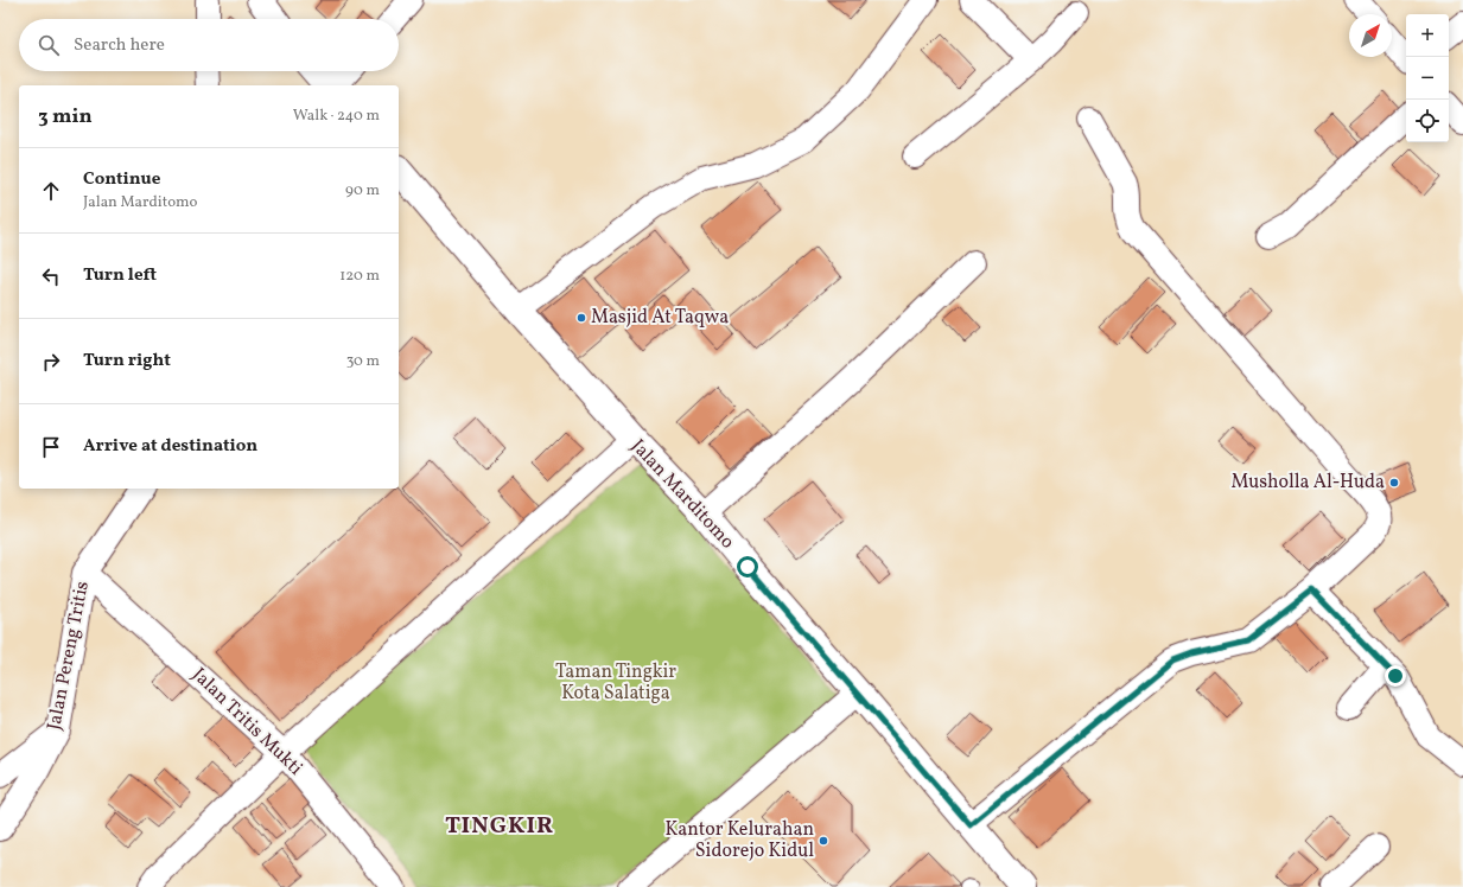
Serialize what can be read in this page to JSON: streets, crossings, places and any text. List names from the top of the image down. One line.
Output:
{"streets":{"street":["Jalan Marditomo","Jalan Pereng Tritis","Jalan Tritis Mukti"]},"crossings":[["Jalan Pereng Tritis","Jalan Tritis Mukti"]],"districts":["TINGKIR"],"parks":["Taman Tingkir Kota Salatiga"],"places":["Masjid At Taqwa","Musholla Al-Huda","Kantor Kelurahan Sidorejo Kidul"],"north":"top right","page":{"map_buttons":["+","−"],"search":"Search here","heading":["3 min","Walk · 240 m"],"list":[["Continue","Jalan Marditomo","90 m"],["Turn left","120 m"],["Turn right","30 m"],"Arrive at destination"]}}
